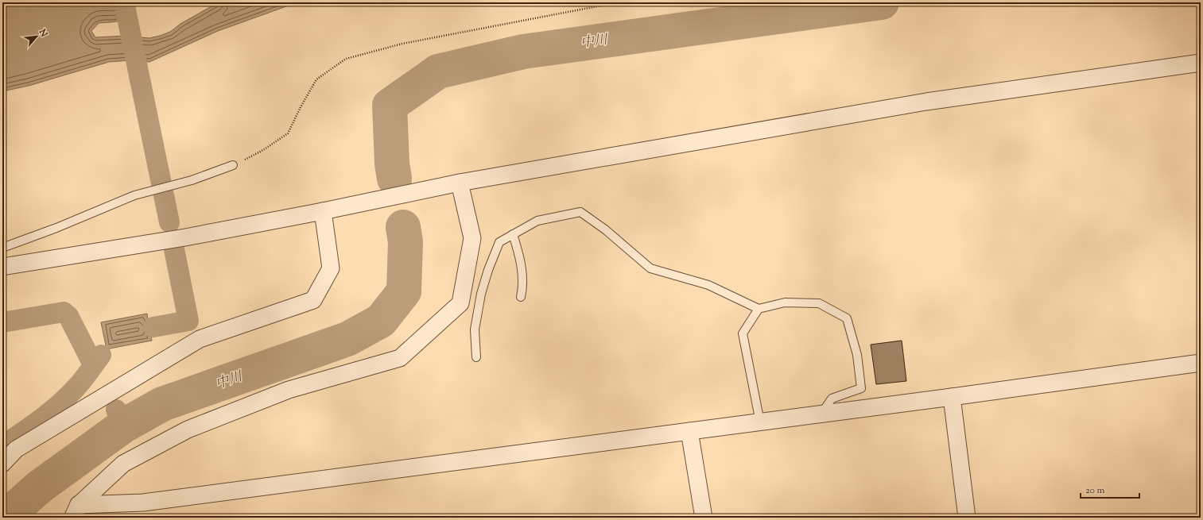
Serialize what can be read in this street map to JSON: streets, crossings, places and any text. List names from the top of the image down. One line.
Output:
{"water":["中川"],"scale_bar":"20 m","north":"top right"}
